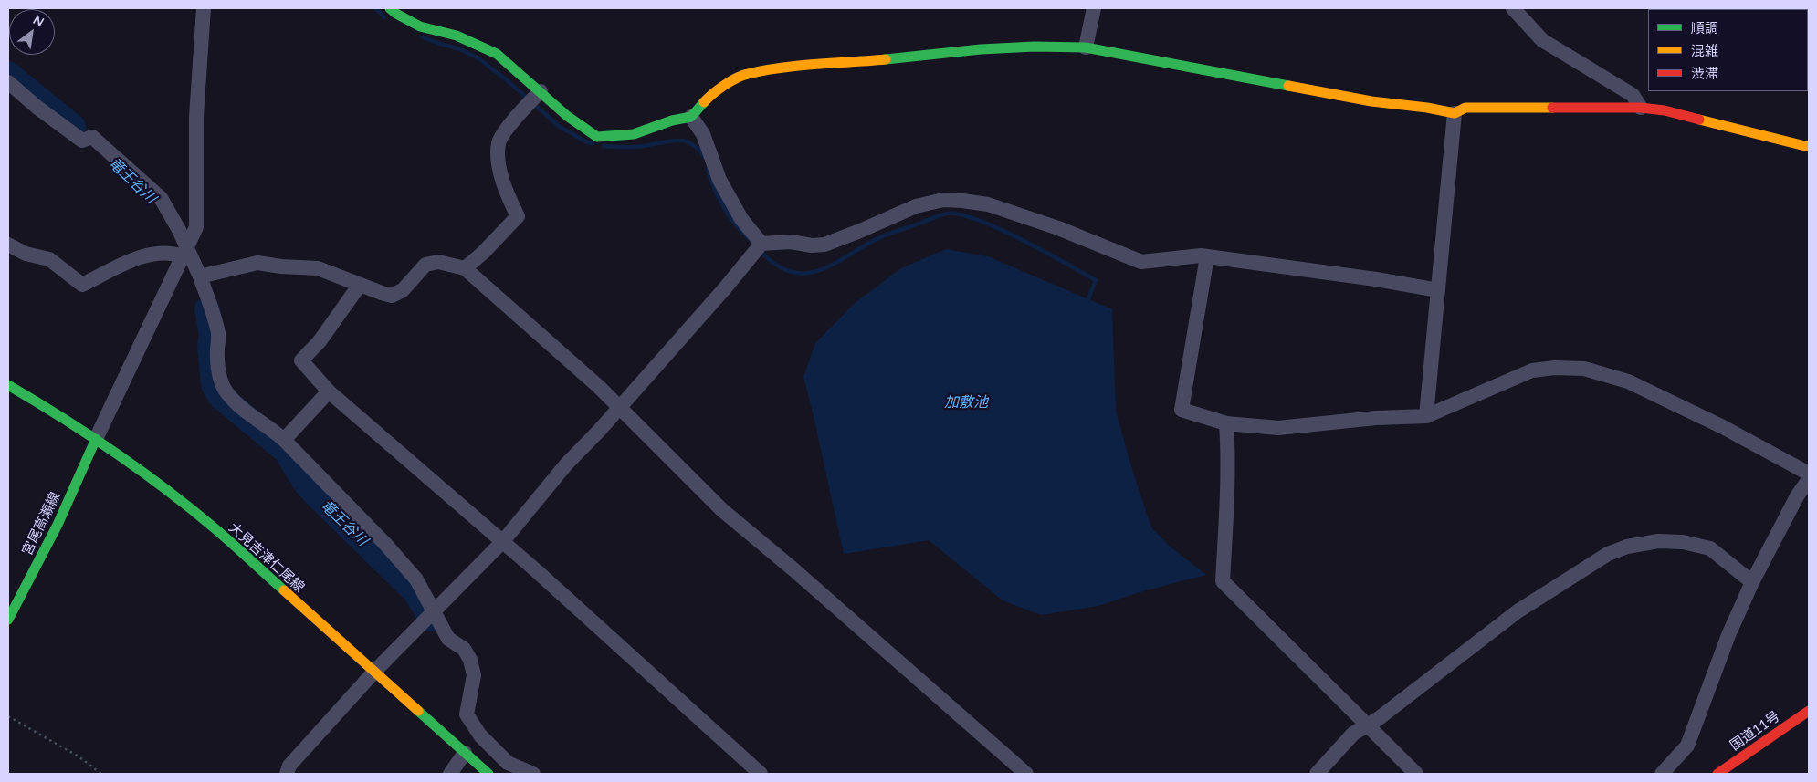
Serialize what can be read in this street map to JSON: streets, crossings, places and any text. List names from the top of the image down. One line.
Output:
{"streets":{"main road":["宮尾高瀬線","大見吉津仁尾線","国道11号"]},"crossings":[["宮尾高瀬線","大見吉津仁尾線"]],"water":["竜王谷川","加敷池"],"legend":["順調","混雑","渋滞"],"north":"top right"}
